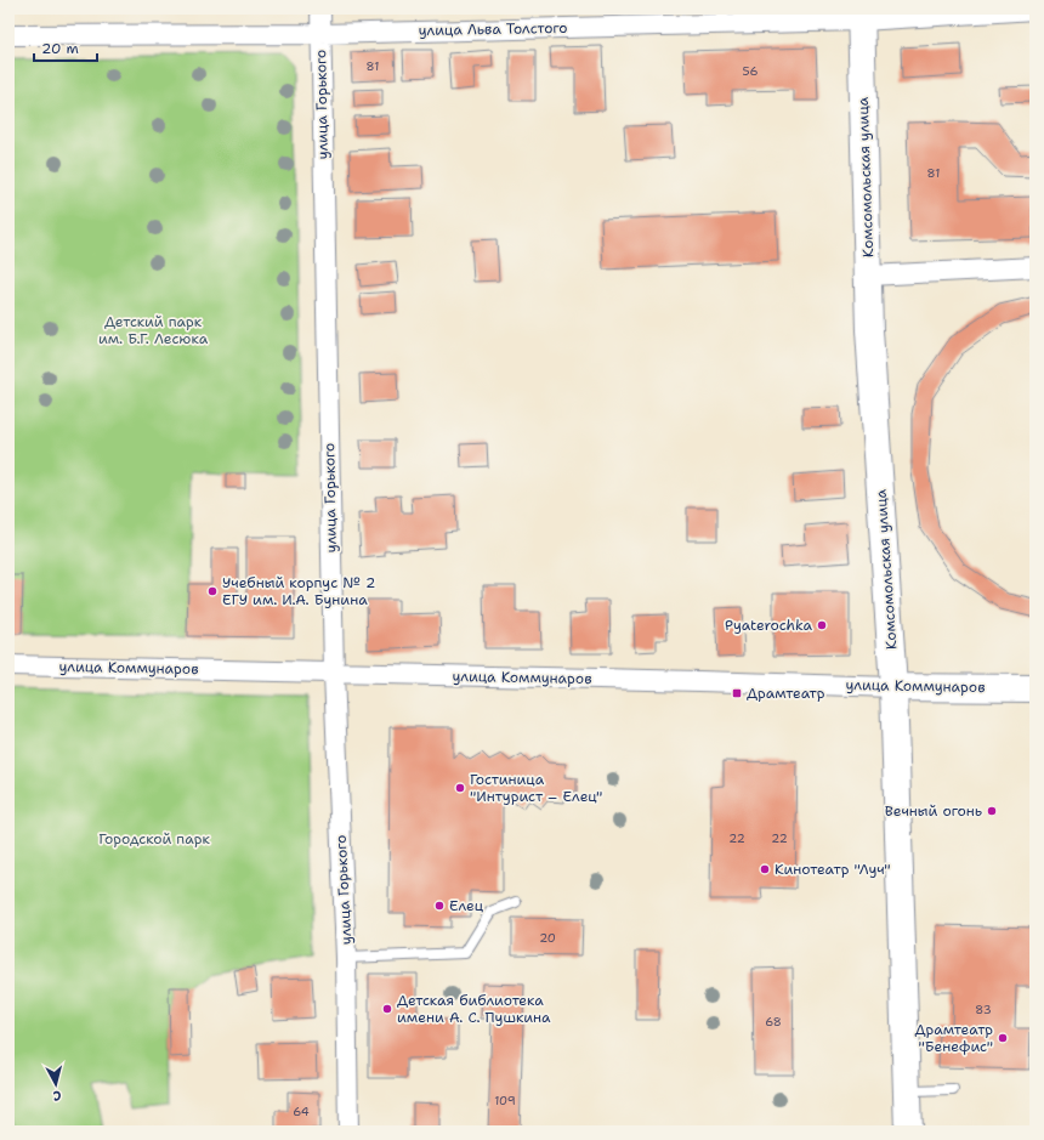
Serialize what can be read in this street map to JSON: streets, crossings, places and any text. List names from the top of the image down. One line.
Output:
{"streets":{"main road":["Комсомольская улица","улица Коммунаров"],"street":["улица Льва Толстого","улица Горького"]},"crossings":[["улица Льва Толстого","улица Горького"],["улица Льва Толстого","Комсомольская улица"],["улица Горького","улица Коммунаров"],["Комсомольская улица","улица Коммунаров"]],"parks":["Детский парк им. Б.Г. Лесюка","Городской парк"],"places":{"other":["Учебный корпус № 2 ЕГУ им. И.А. Бунина","Pyaterochka","Гостиница \"Интурист – Елец\"","Вечный огонь","Кинотеатр \"Луч\"","Елец","Детская библиотека имени А. С. Пушкина","Драмтеатр \"Бенефис\""],"transit":["Драмтеатр"]},"house_numbers":["81","56","81","22","22","20","83","68","109","64"],"scale_bar":"20 m","north":"bottom"}
